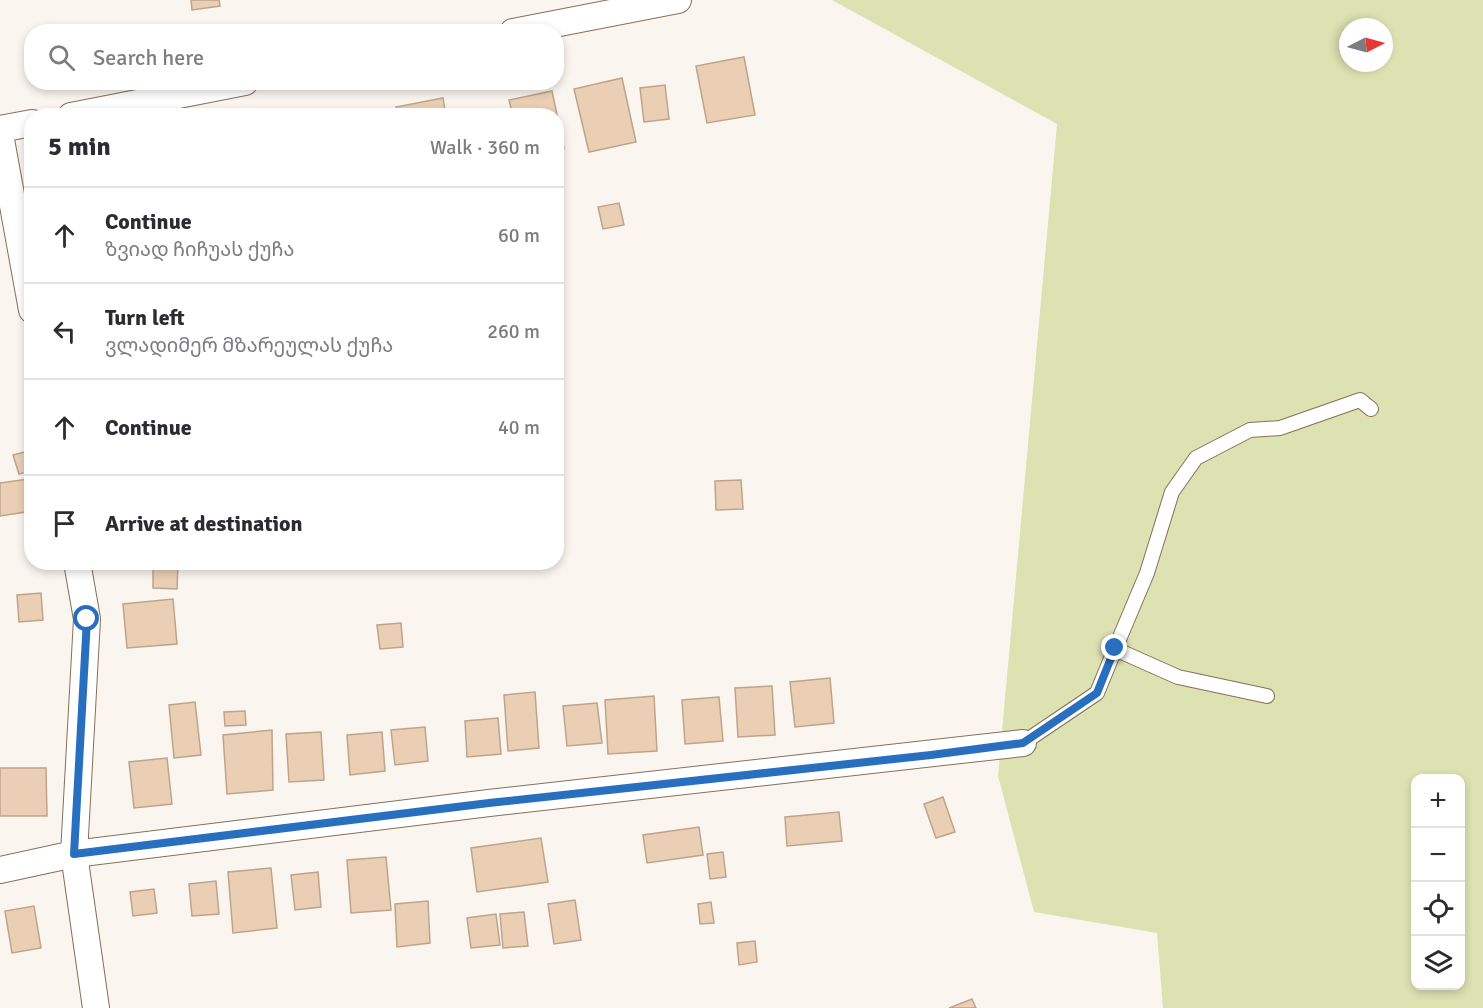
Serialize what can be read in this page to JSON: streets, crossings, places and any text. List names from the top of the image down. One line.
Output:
{"north":"right","page":{"search":"Search here","heading":["5 min","Walk · 360 m"],"list":[["Continue","ზვიად ჩიჩუას ქუჩა","60 m"],["Turn left","ვლადიმერ მზარეულას ქუჩა","260 m"],["Continue","40 m"],"Arrive at destination"],"map_buttons":["+","−"]}}
